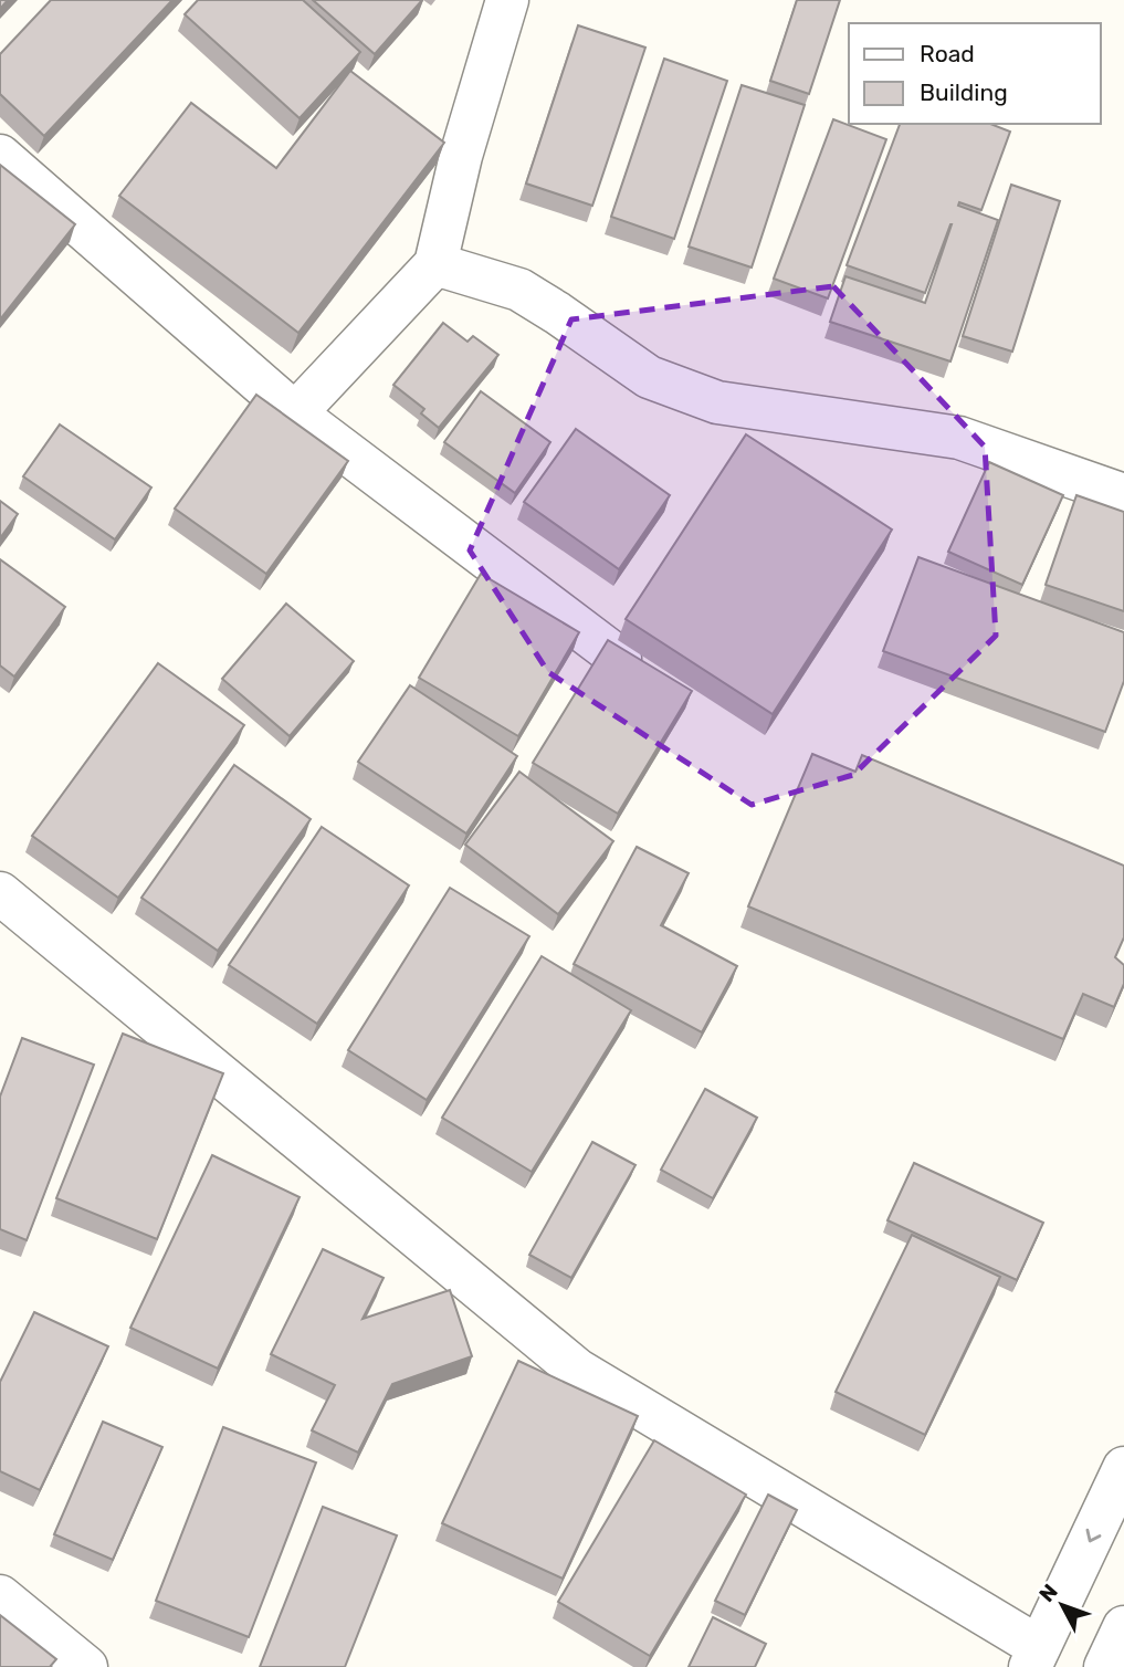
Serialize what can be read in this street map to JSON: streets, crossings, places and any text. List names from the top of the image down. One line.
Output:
{"legend":["Road","Building"],"north":"top left"}
